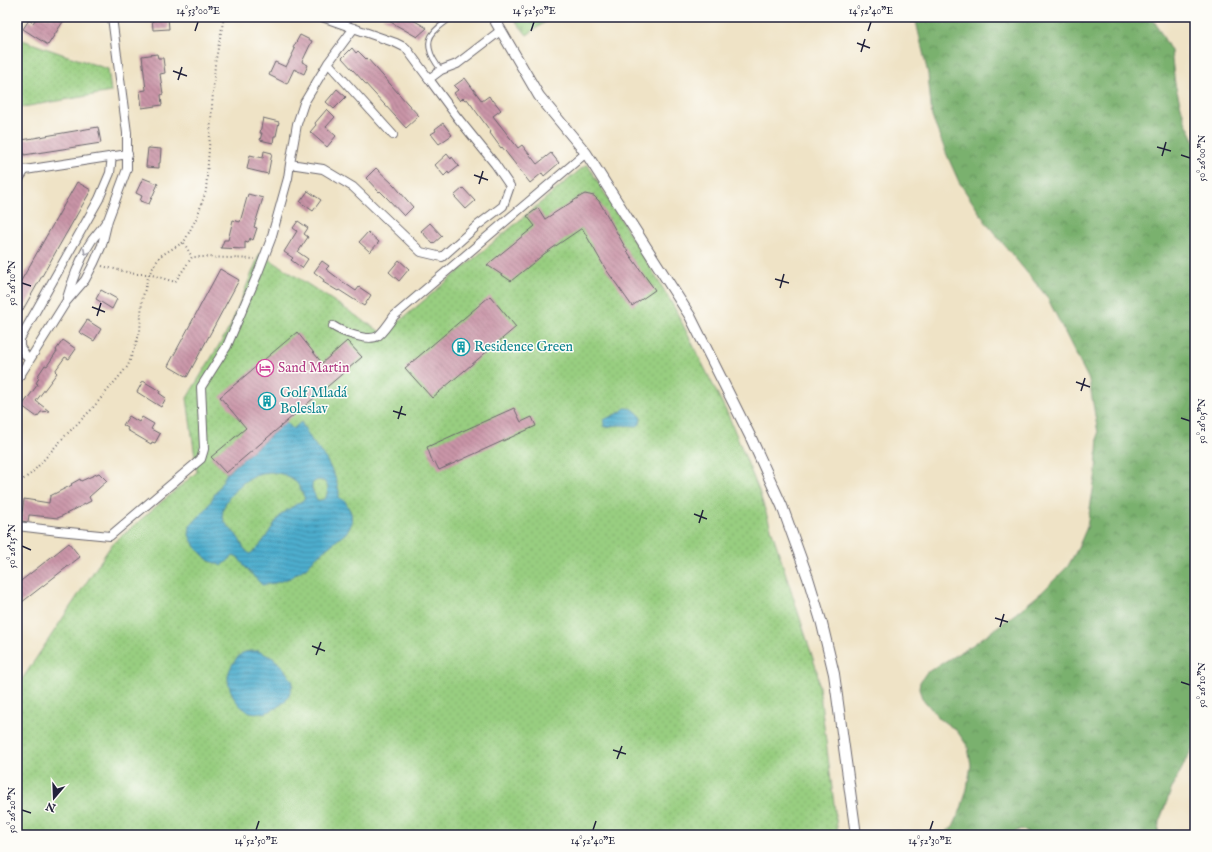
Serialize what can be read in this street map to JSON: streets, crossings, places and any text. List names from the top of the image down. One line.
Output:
{"places":{"building":["Residence Green","Golf Mladá Boleslav"],"hotel":["Sand Martin"]},"north":"bottom","coordinates":["14°53'00\"E","14°52'50\"E","14°52'40\"E","50°26'00\"N","50°26'10\"N","50°26'05\"N","50°26'15\"N","50°26'20\"N","14°52'30\"E"]}
